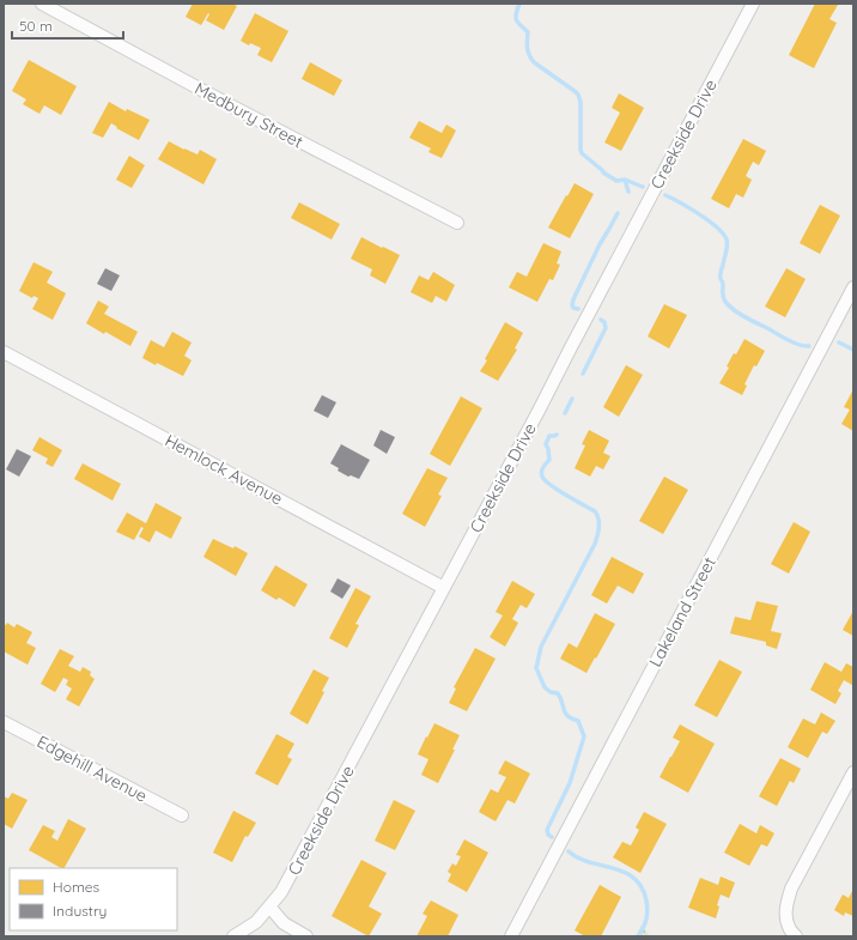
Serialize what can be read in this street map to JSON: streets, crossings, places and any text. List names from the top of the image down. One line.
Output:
{"streets":{"street":["Medbury Street","Creekside Drive","Hemlock Avenue","Lakeland Street","Edgehill Avenue"]},"crossings":[["Creekside Drive","Hemlock Avenue"]],"legend":["Homes","Industry"],"scale_bar":"50 m"}
